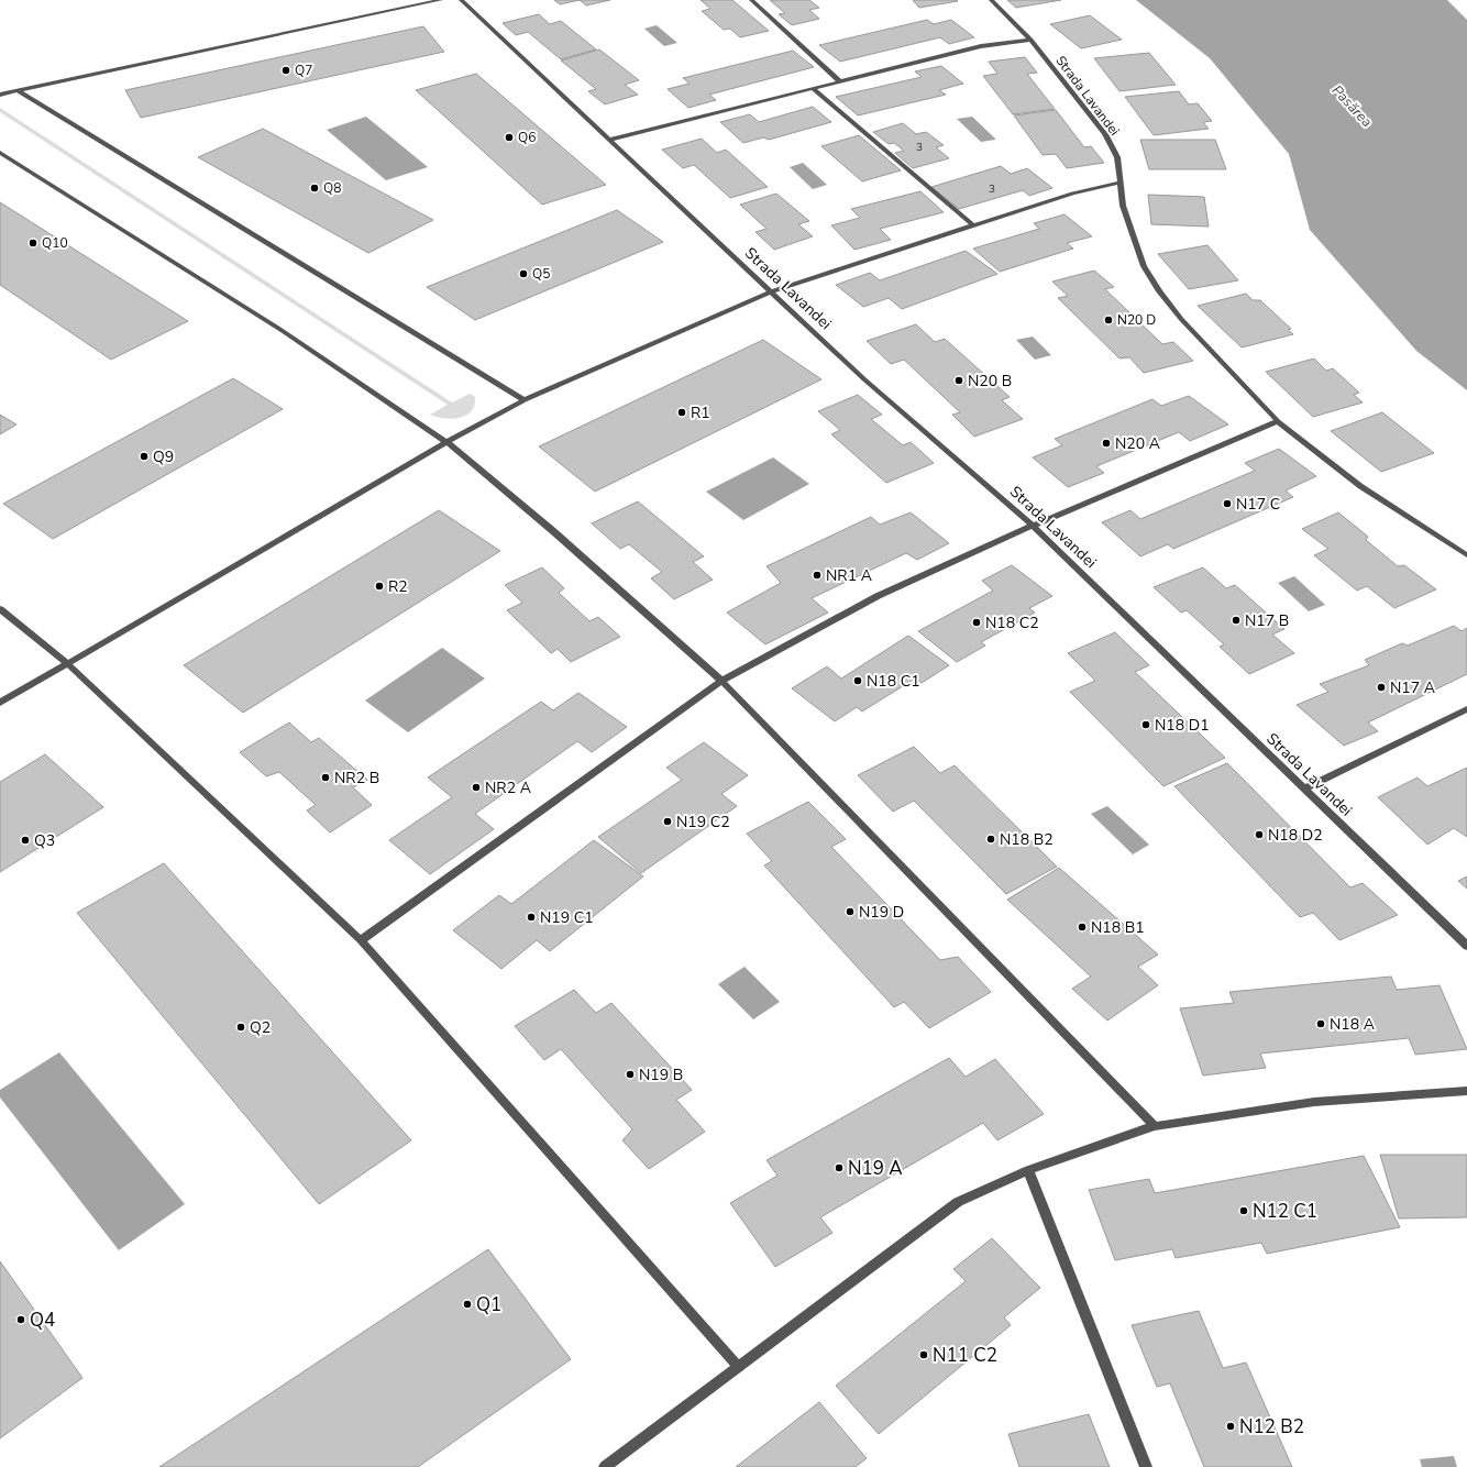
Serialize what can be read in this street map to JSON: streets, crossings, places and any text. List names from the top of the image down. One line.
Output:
{"streets":{"street":["Strada Lavandei"]},"water":["Pasărea"],"places":["Q7","Q6","Q8","Q10","Q5","N20 D","N20 B","R1","N20 A","Q9","N17 C","NR1 A","R2","N17 B","N18 C2","N18 C1","N17 A","N18 D1","NR2 B","NR2 A","N19 C2","N18 D2","N18 B2","Q3","N19 D","N19 C1","N18 B1","N18 A","Q2","N19 B","N19 A","N12 C1","Q1","Q4","N11 C2","N12 B2"],"house_numbers":["3","3"]}
